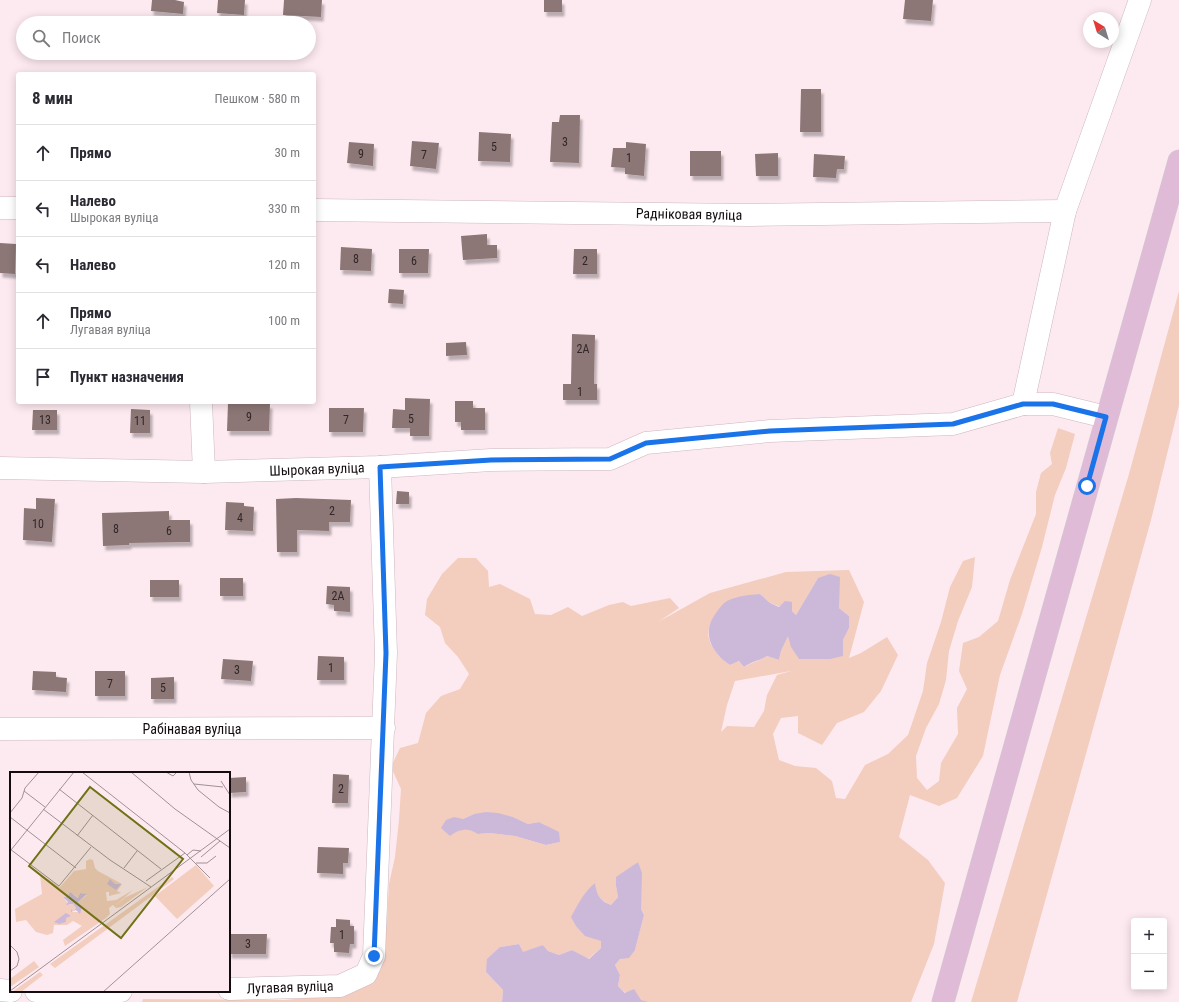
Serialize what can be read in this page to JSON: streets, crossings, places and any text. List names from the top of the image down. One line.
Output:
{"streets":{"street":["Радніковая вуліца","Шырокая вуліца","Рабінавая вуліца","Лугавая вуліца"]},"crossings":[["Шырокая вуліца","Лугавая вуліца"],["Рабінавая вуліца","Лугавая вуліца"]],"house_numbers":["3","5","9","7","1","8","6","2","2А","1","9","5","13","7","11","2","4","10","8","6","2А","1","3","7","5","2","1","3"],"north":"top left","page":{"search":"Поиск","heading":["8 мин","Пешком · 580 m"],"list":[["Прямо","30 m"],["Налево","Шырокая вуліца","330 m"],["Налево","120 m"],["Прямо","Лугавая вуліца","100 m"],"Пункт назначения"],"map_buttons":["+","−"]}}
